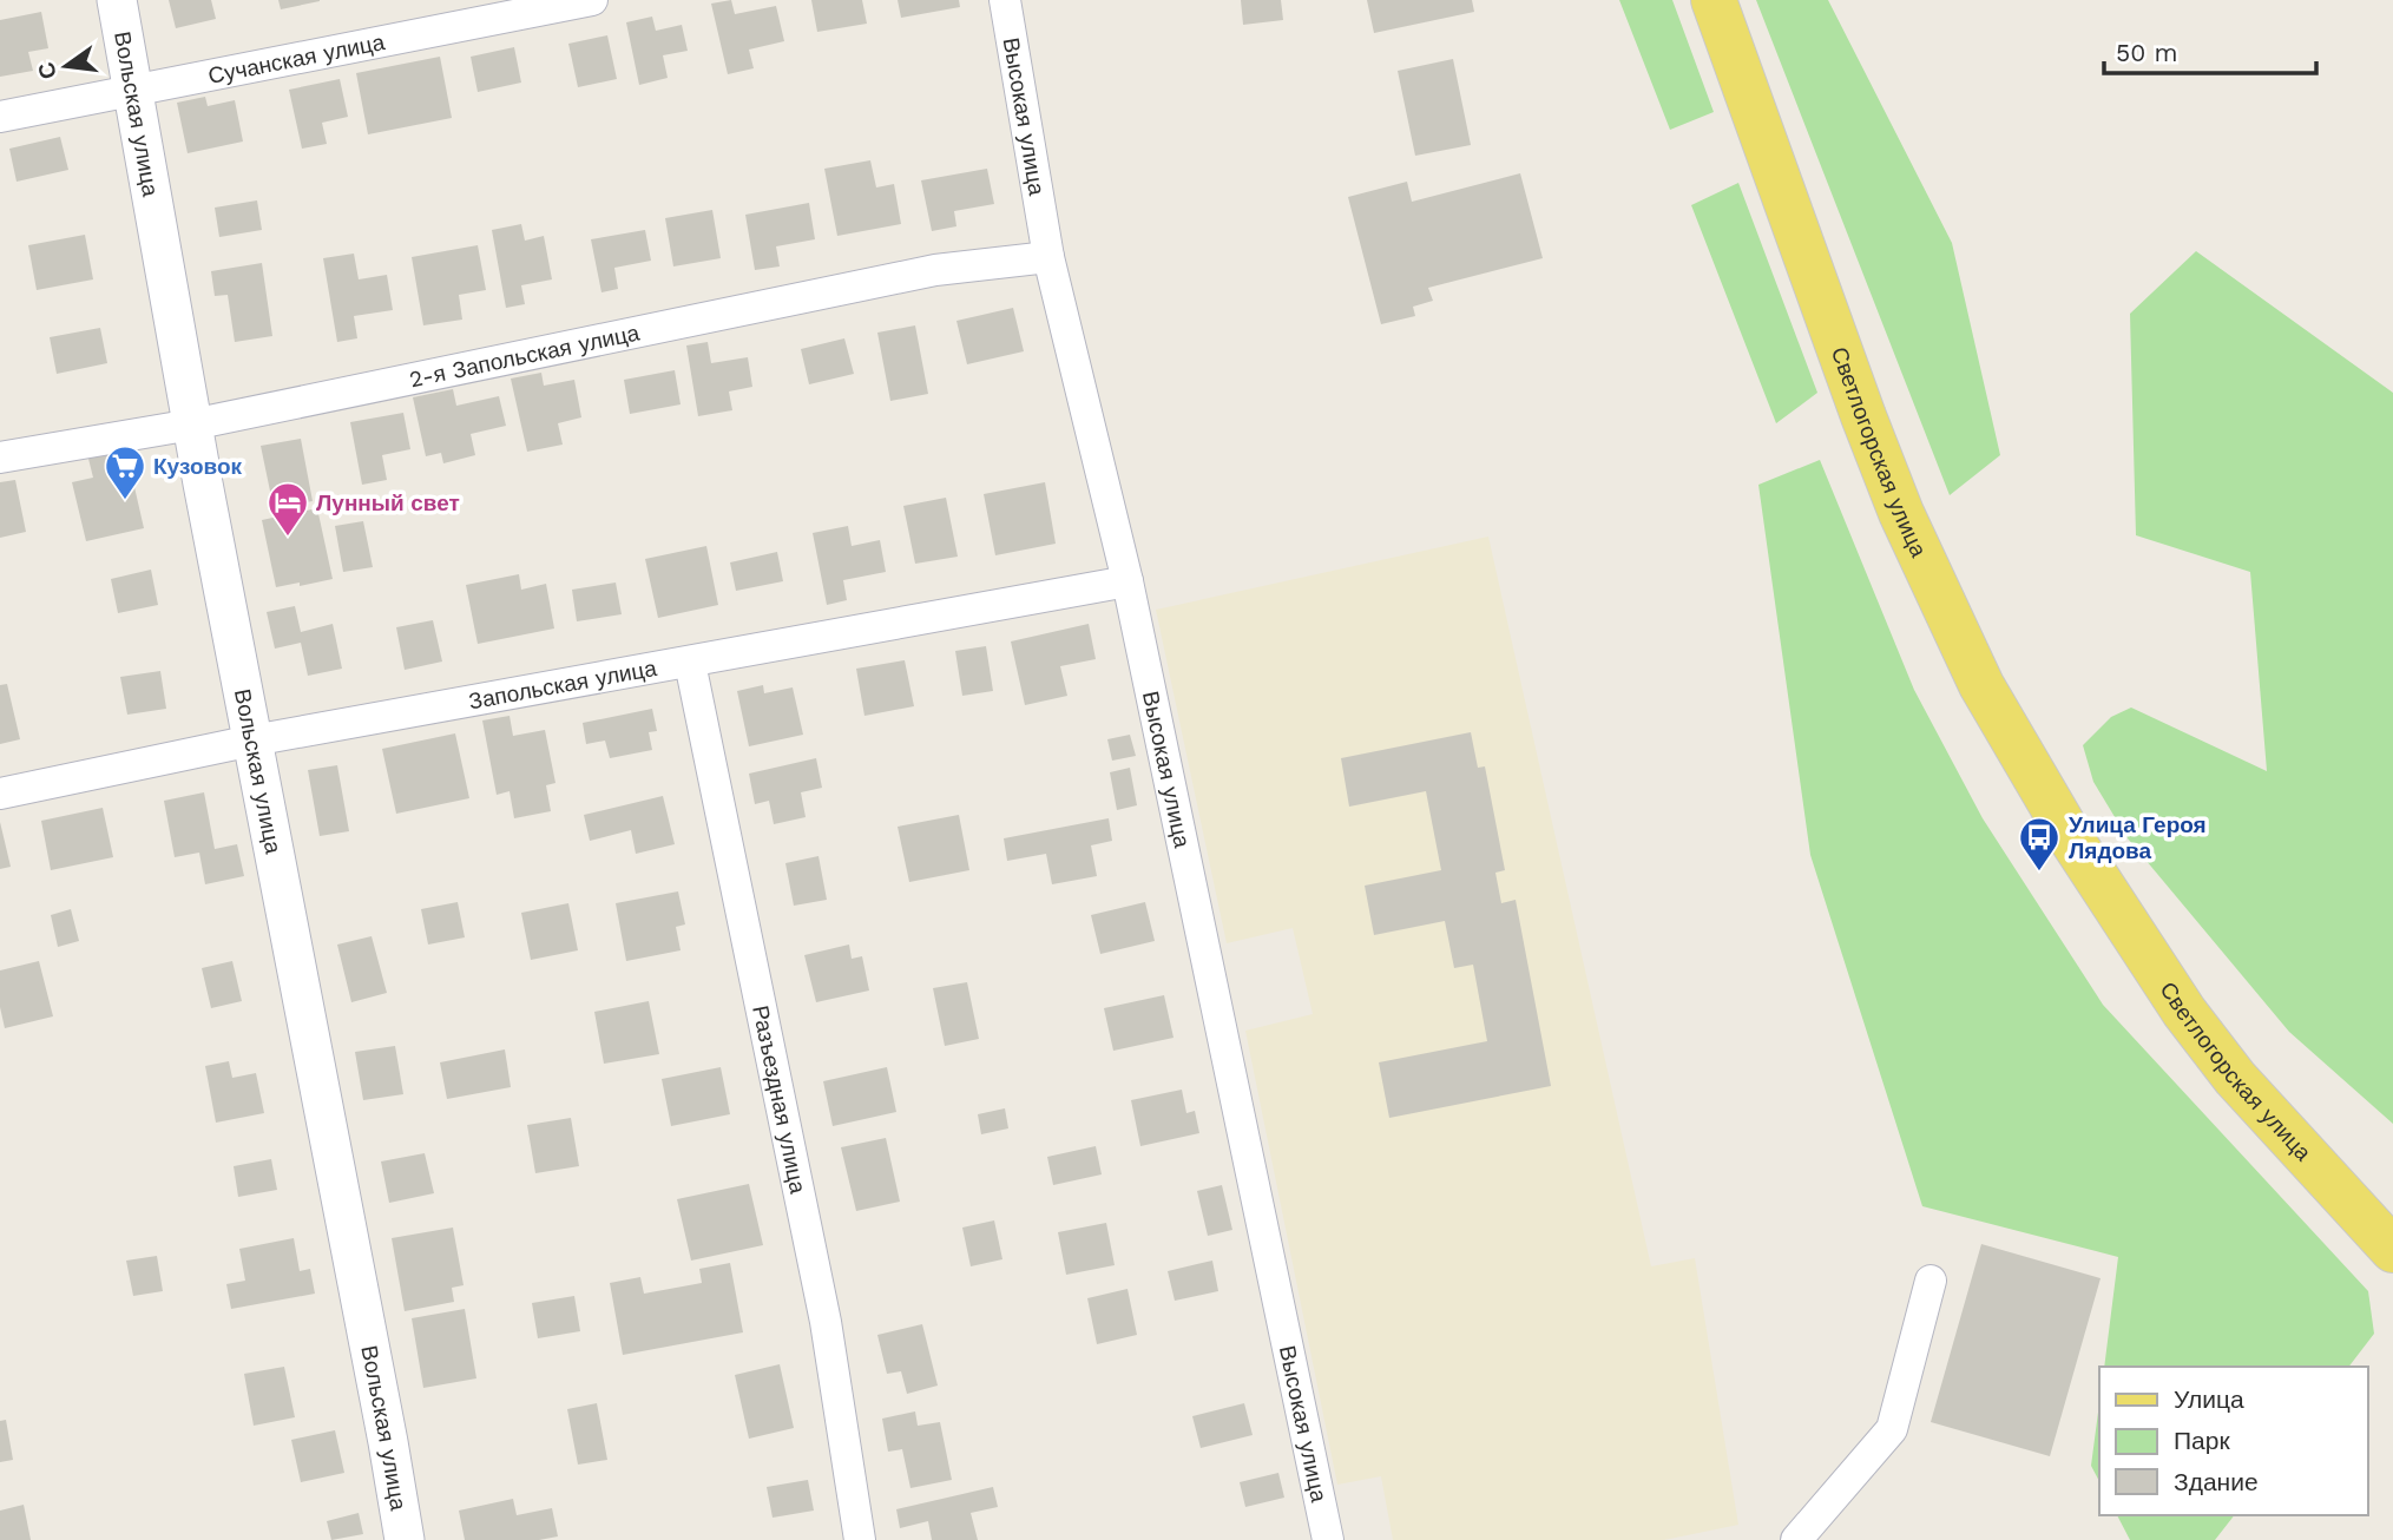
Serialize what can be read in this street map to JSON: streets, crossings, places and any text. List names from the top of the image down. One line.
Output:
{"streets":{"main road":["Светлогорская улица"],"street":["Сучанская улица","Вольская улица","Высокая улица","2-я Запольская улица","Запольская улица","Разъездная улица"]},"crossings":[["Сучанская улица","Вольская улица"],["Вольская улица","2-я Запольская улица"],["Вольская улица","Запольская улица"],["Высокая улица","2-я Запольская улица"],["Высокая улица","Запольская улица"],["Запольская улица","Разъездная улица"]],"places":{"supermarket":["Кузовок"],"hotel":["Лунный свет"],"bus stop":["Улица Героя Лядова"]},"legend":["Улица","Парк","Здание"],"scale_bar":"50 m","north":"left"}
